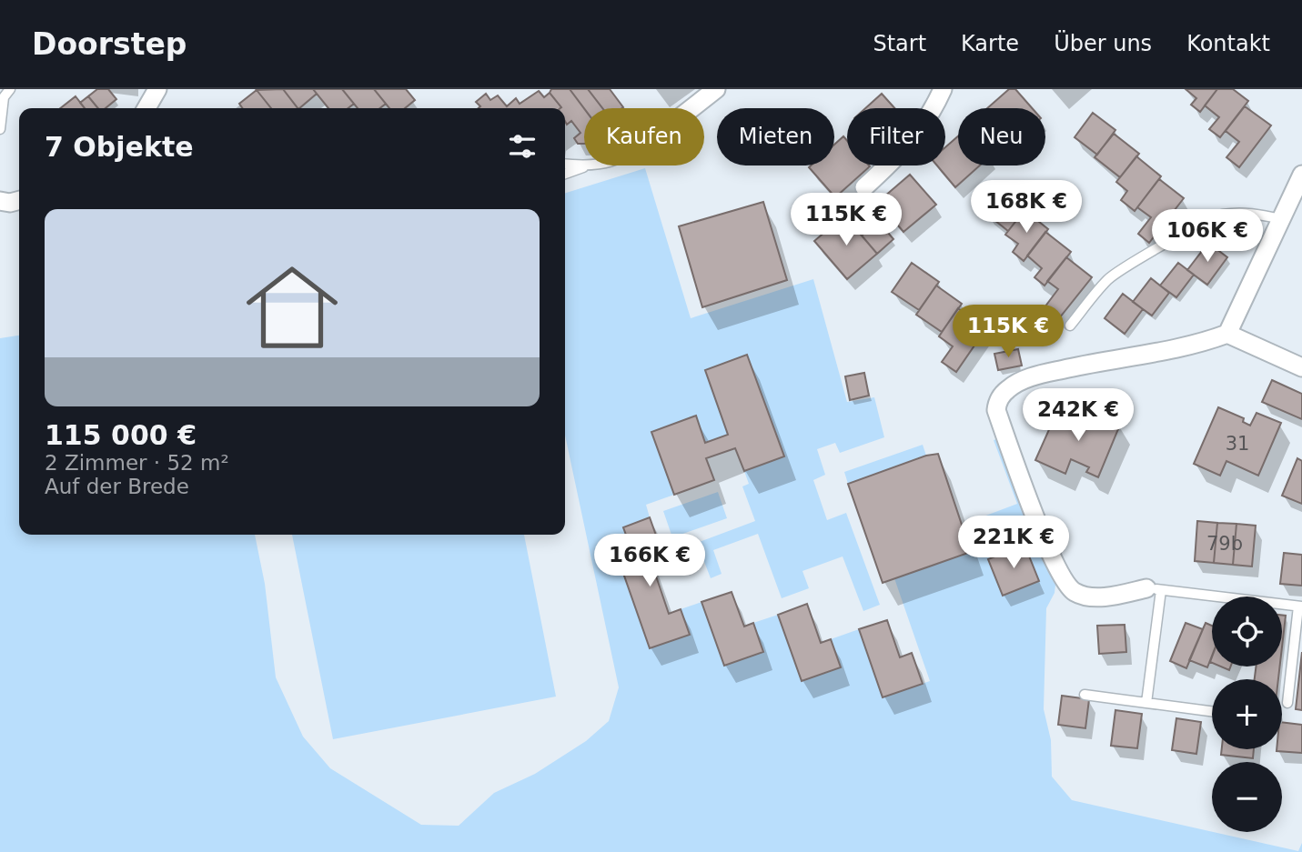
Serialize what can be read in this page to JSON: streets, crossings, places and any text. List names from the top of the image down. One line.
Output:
{"house_numbers":["31","79b"],"page":{"header":"Doorstep","nav":["Start","Karte","Über uns","Kontakt"],"chip":["Kaufen","Mieten","Filter","Neu"],"heading":"7 Objekte","price":["168K €","115K €","106K €","115K €","242K €","221K €","166K €"],"list":[{"name":"115 000 €","note":"2 Zimmer · 52 m² · Auf der Brede"}],"map_buttons":["+","−"]}}
